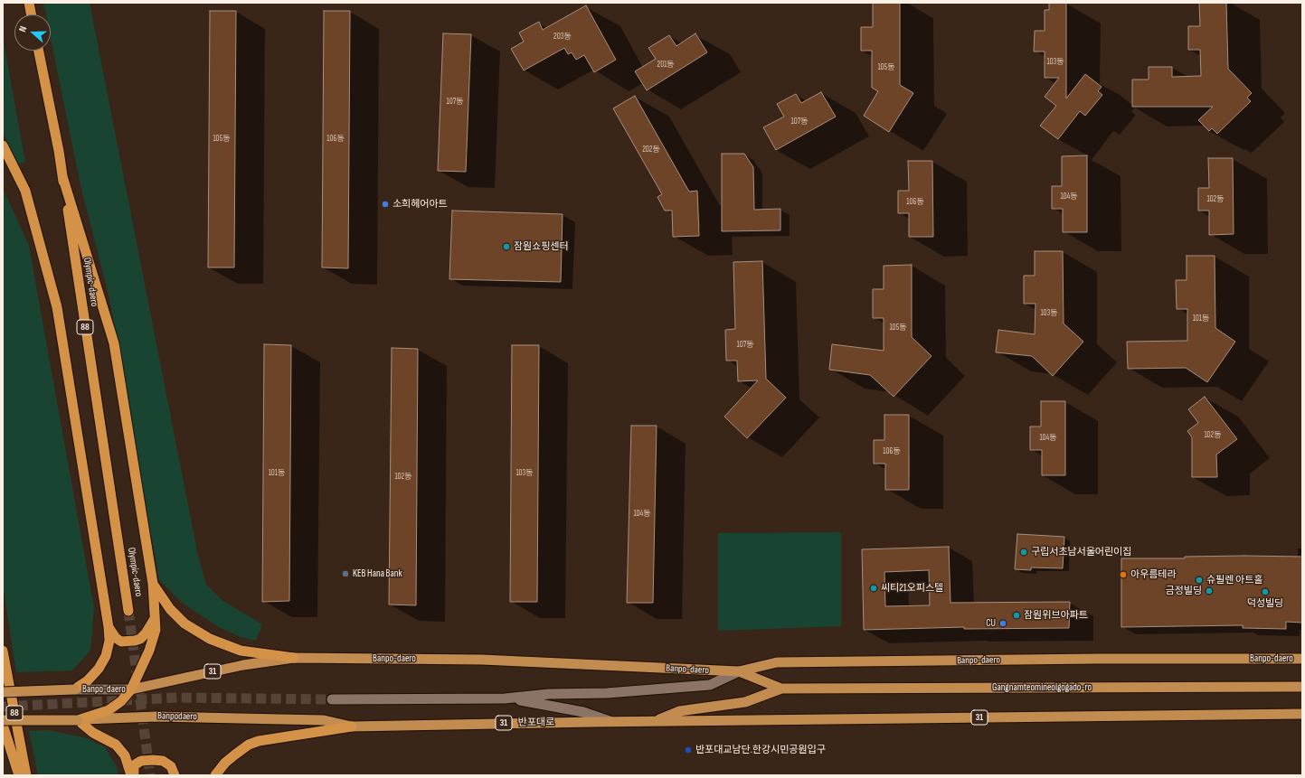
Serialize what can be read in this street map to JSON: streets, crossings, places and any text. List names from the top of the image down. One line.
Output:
{"streets":{"highway":["Olympic-daero","88"],"main road":["Banpo-daero","31","Gangnamteomineolgogado-ro","Banpodaero","반포대로"]},"crossings":[["Banpo-daero","31"],["31","Gangnamteomineolgogado-ro"],["31","반포대로"],["Banpodaero","반포대로"]],"places":["소희헤어아트","잠원쇼핑센터","구립서초남서울어린이집","KEB Hana Bank","아우름테라","슈필렌 아트홀","씨티21오피스텔","금정빌딩","덕성빌딩","잠원위브아파트","CU","반포대교남단.한강시민공원입구"],"house_numbers":["203동","103동","201동","105동","107동","107동","105동","106동","202동","104동","102동","106동","103동","101동","105동","107동","102동","104동","106동","101동","103동","102동","104동"],"north":"left"}
